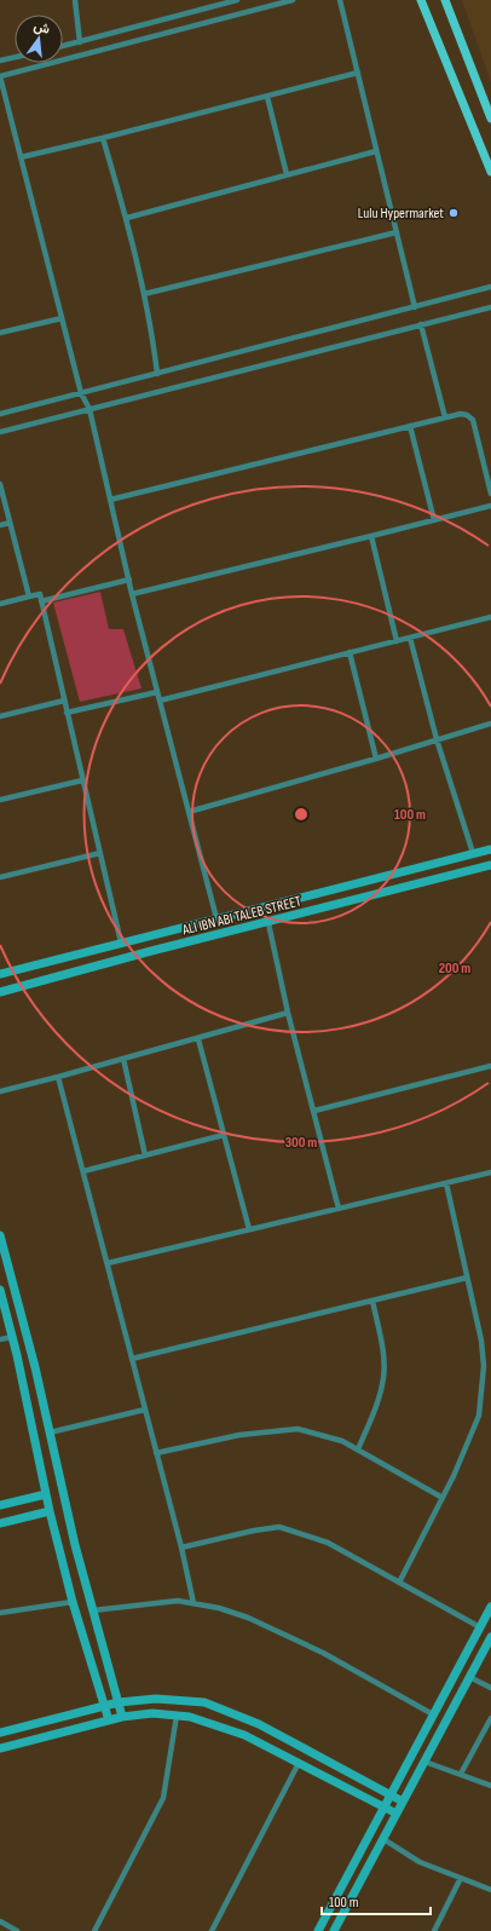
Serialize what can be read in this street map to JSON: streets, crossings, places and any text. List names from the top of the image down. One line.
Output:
{"streets":{"street":["ALI IBN ABI TALEB STREET"]},"places":["Lulu Hypermarket"],"scale_bar":"100 m","north":"top","rings":["100 m","200 m","300 m"]}
